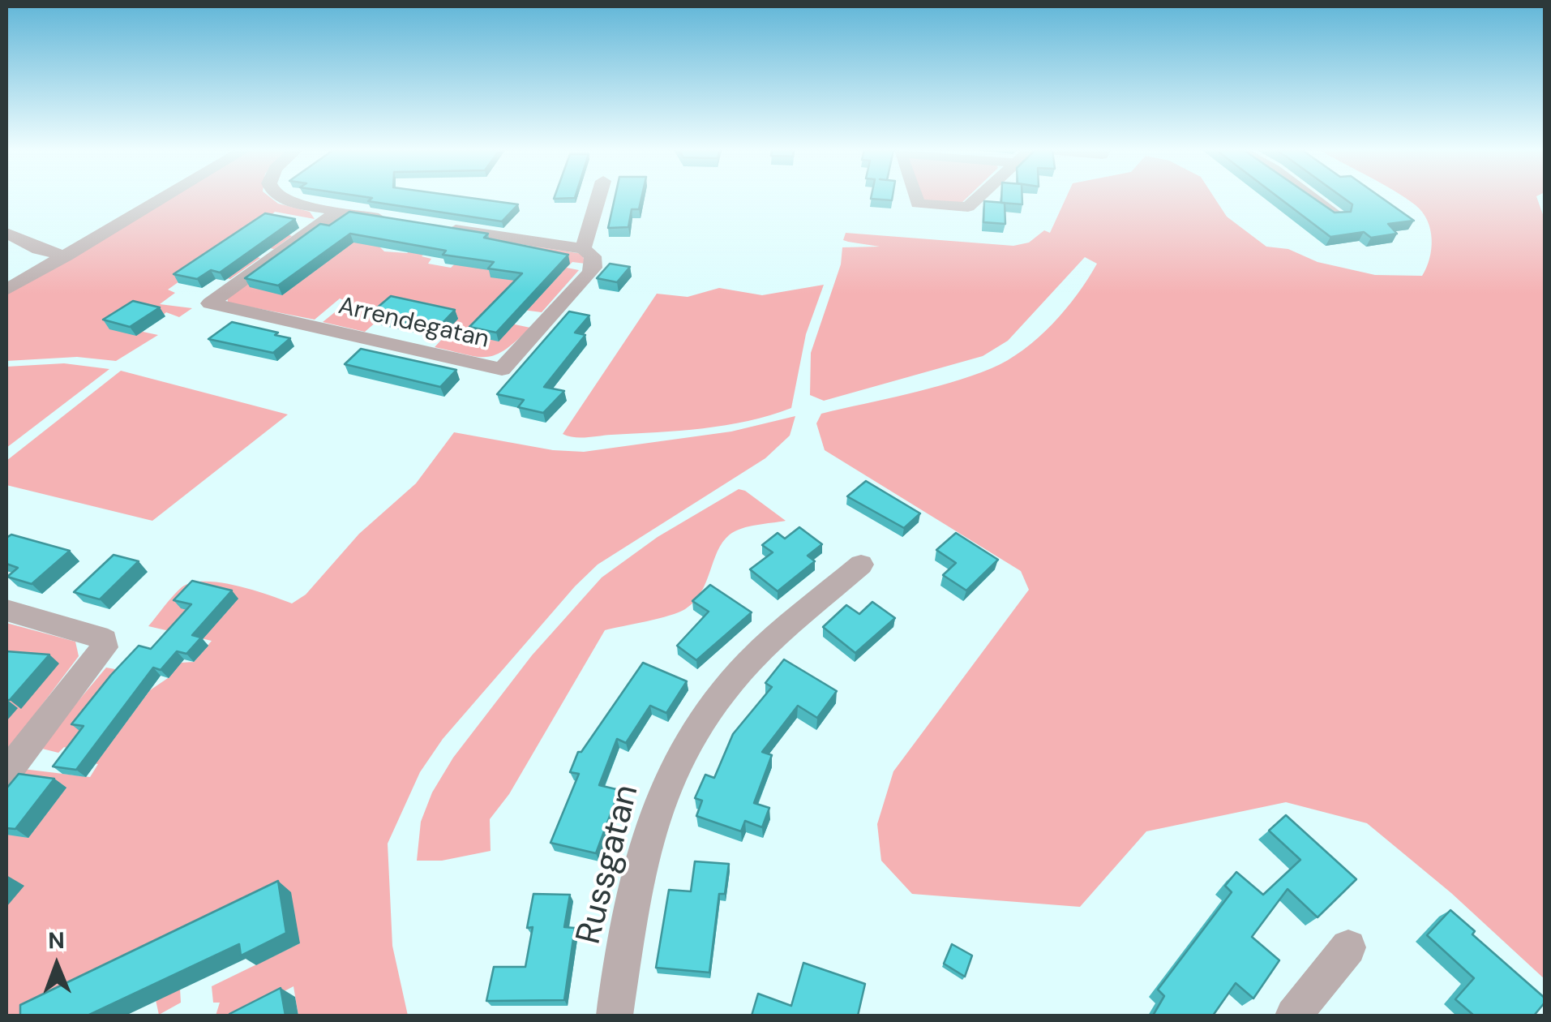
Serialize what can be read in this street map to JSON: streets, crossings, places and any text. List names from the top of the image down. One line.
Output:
{"streets":{"street":["Arrendegatan","Russgatan"]},"north":"top"}
